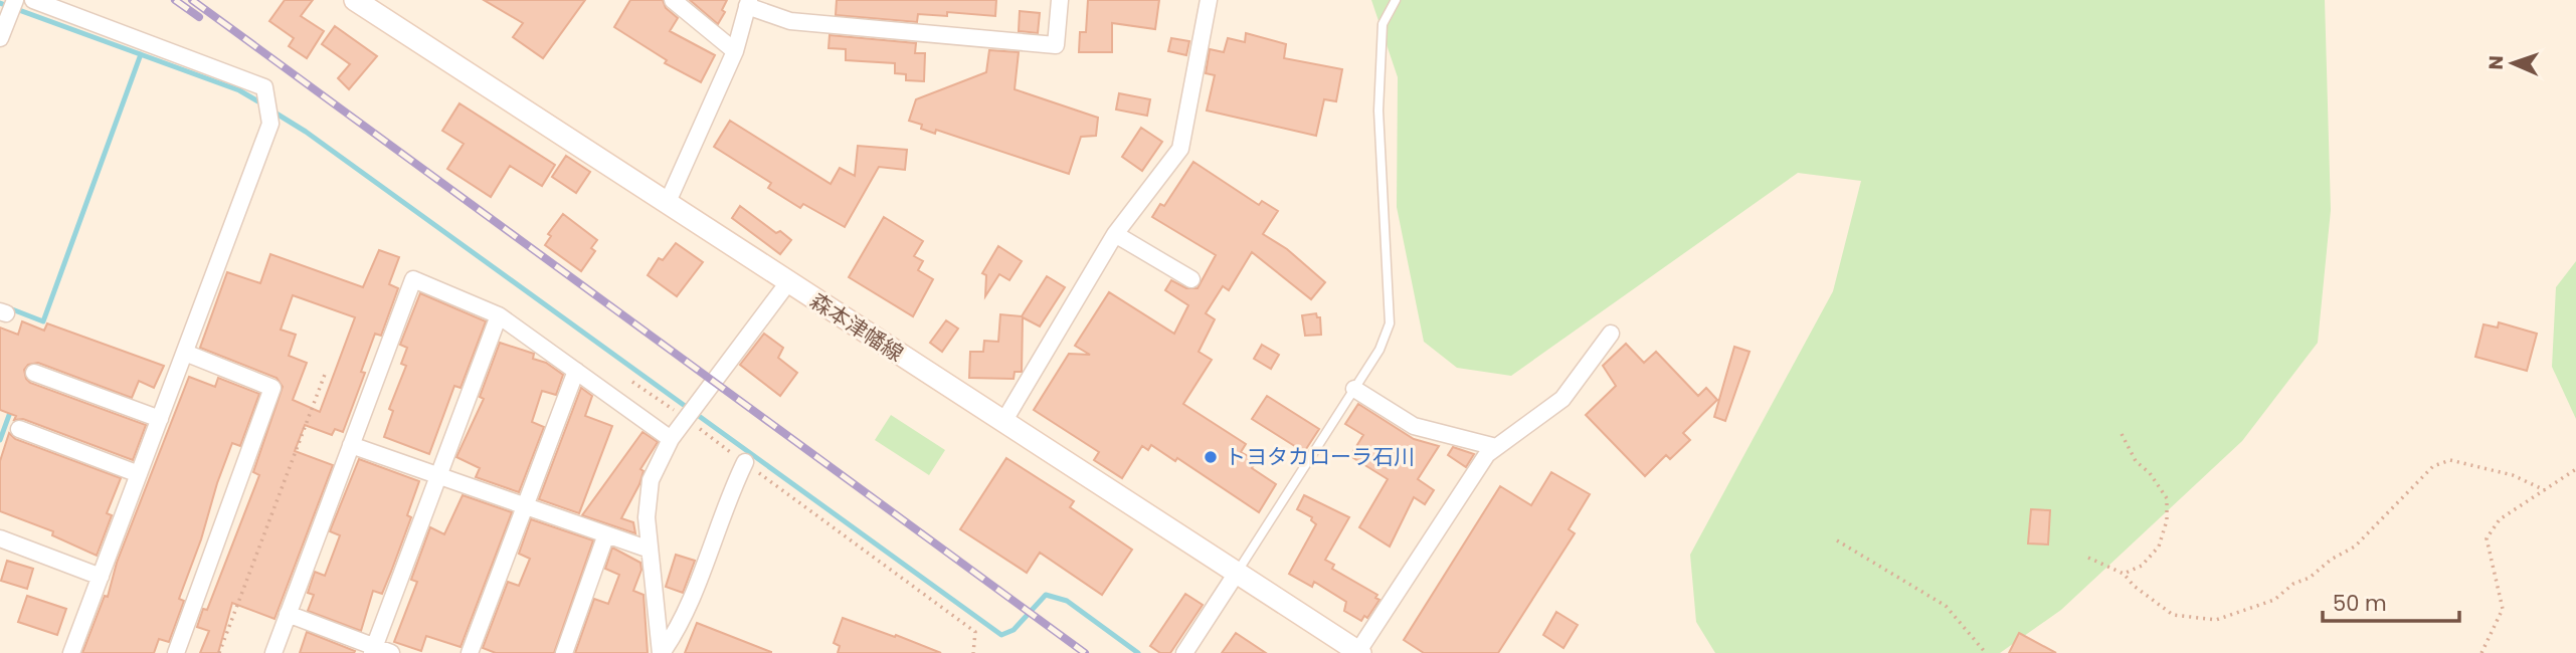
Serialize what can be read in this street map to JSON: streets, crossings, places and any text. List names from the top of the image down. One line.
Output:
{"streets":{"main road":["森本津幡線"]},"places":["トヨタカローラ石川"],"scale_bar":"50 m","north":"left"}
